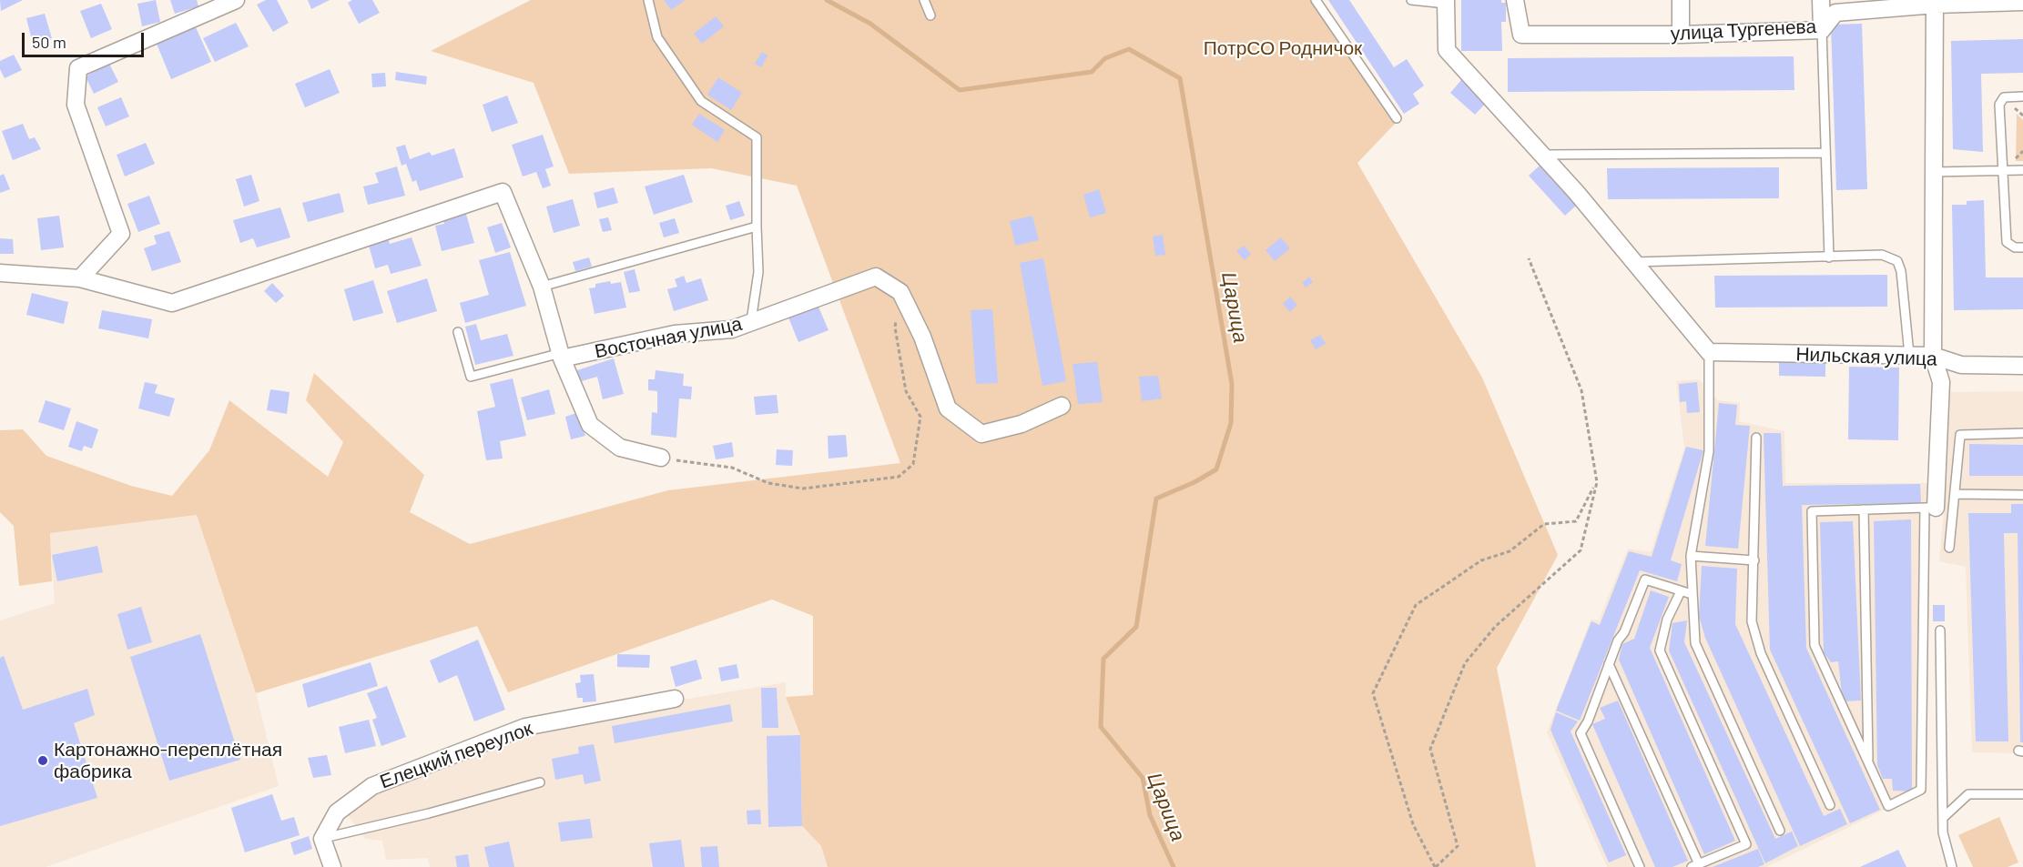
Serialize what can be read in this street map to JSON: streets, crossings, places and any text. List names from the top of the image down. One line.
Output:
{"streets":{"street":["улица Тургенева","Восточная улица","Нильская улица","Елецкий переулок"]},"water":["Царица"],"parks":["ПотрСО Родничок"],"places":["Картонажно-переплётная фабрика"],"scale_bar":"50 m"}
